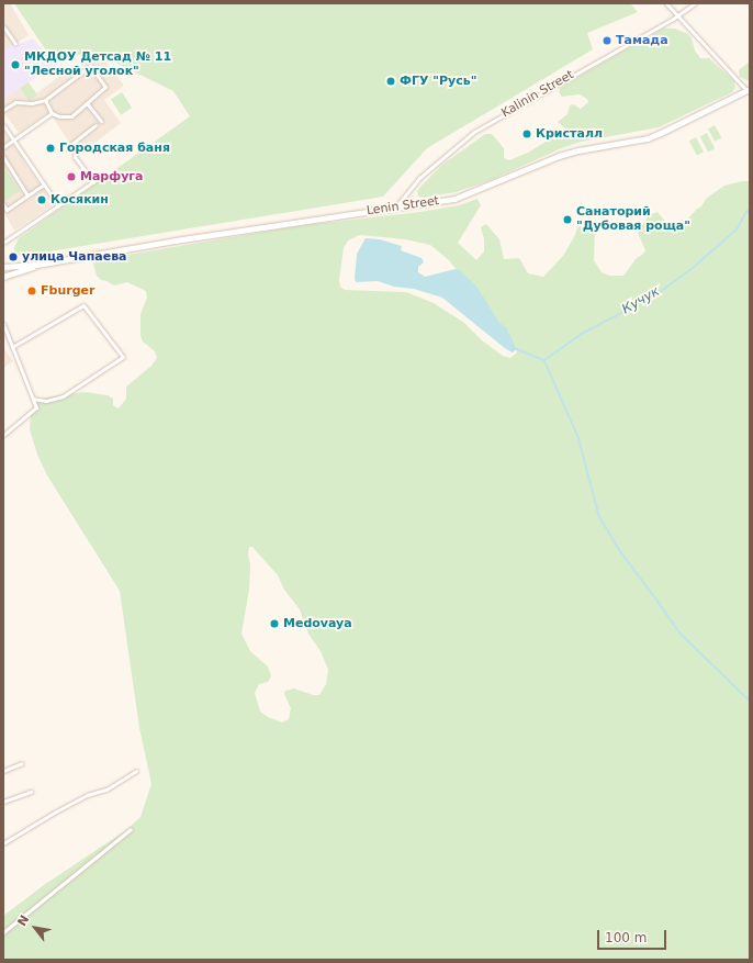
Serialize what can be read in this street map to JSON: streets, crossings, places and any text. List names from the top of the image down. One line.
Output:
{"streets":{"main road":["Lenin Street"],"street":["Kalinin Street"]},"crossings":[["Kalinin Street","Lenin Street"]],"water":["Кучук"],"places":["Тамада","МКДОУ Детсад № 11 \"Лесной уголок\"","ФГУ \"Русь\"","Кристалл","Городская баня","Марфуга","Косякин","Санаторий \"Дубовая роща\"","улица Чапаева","Fburger","Medovaya"],"scale_bar":"100 m","north":"top left"}
